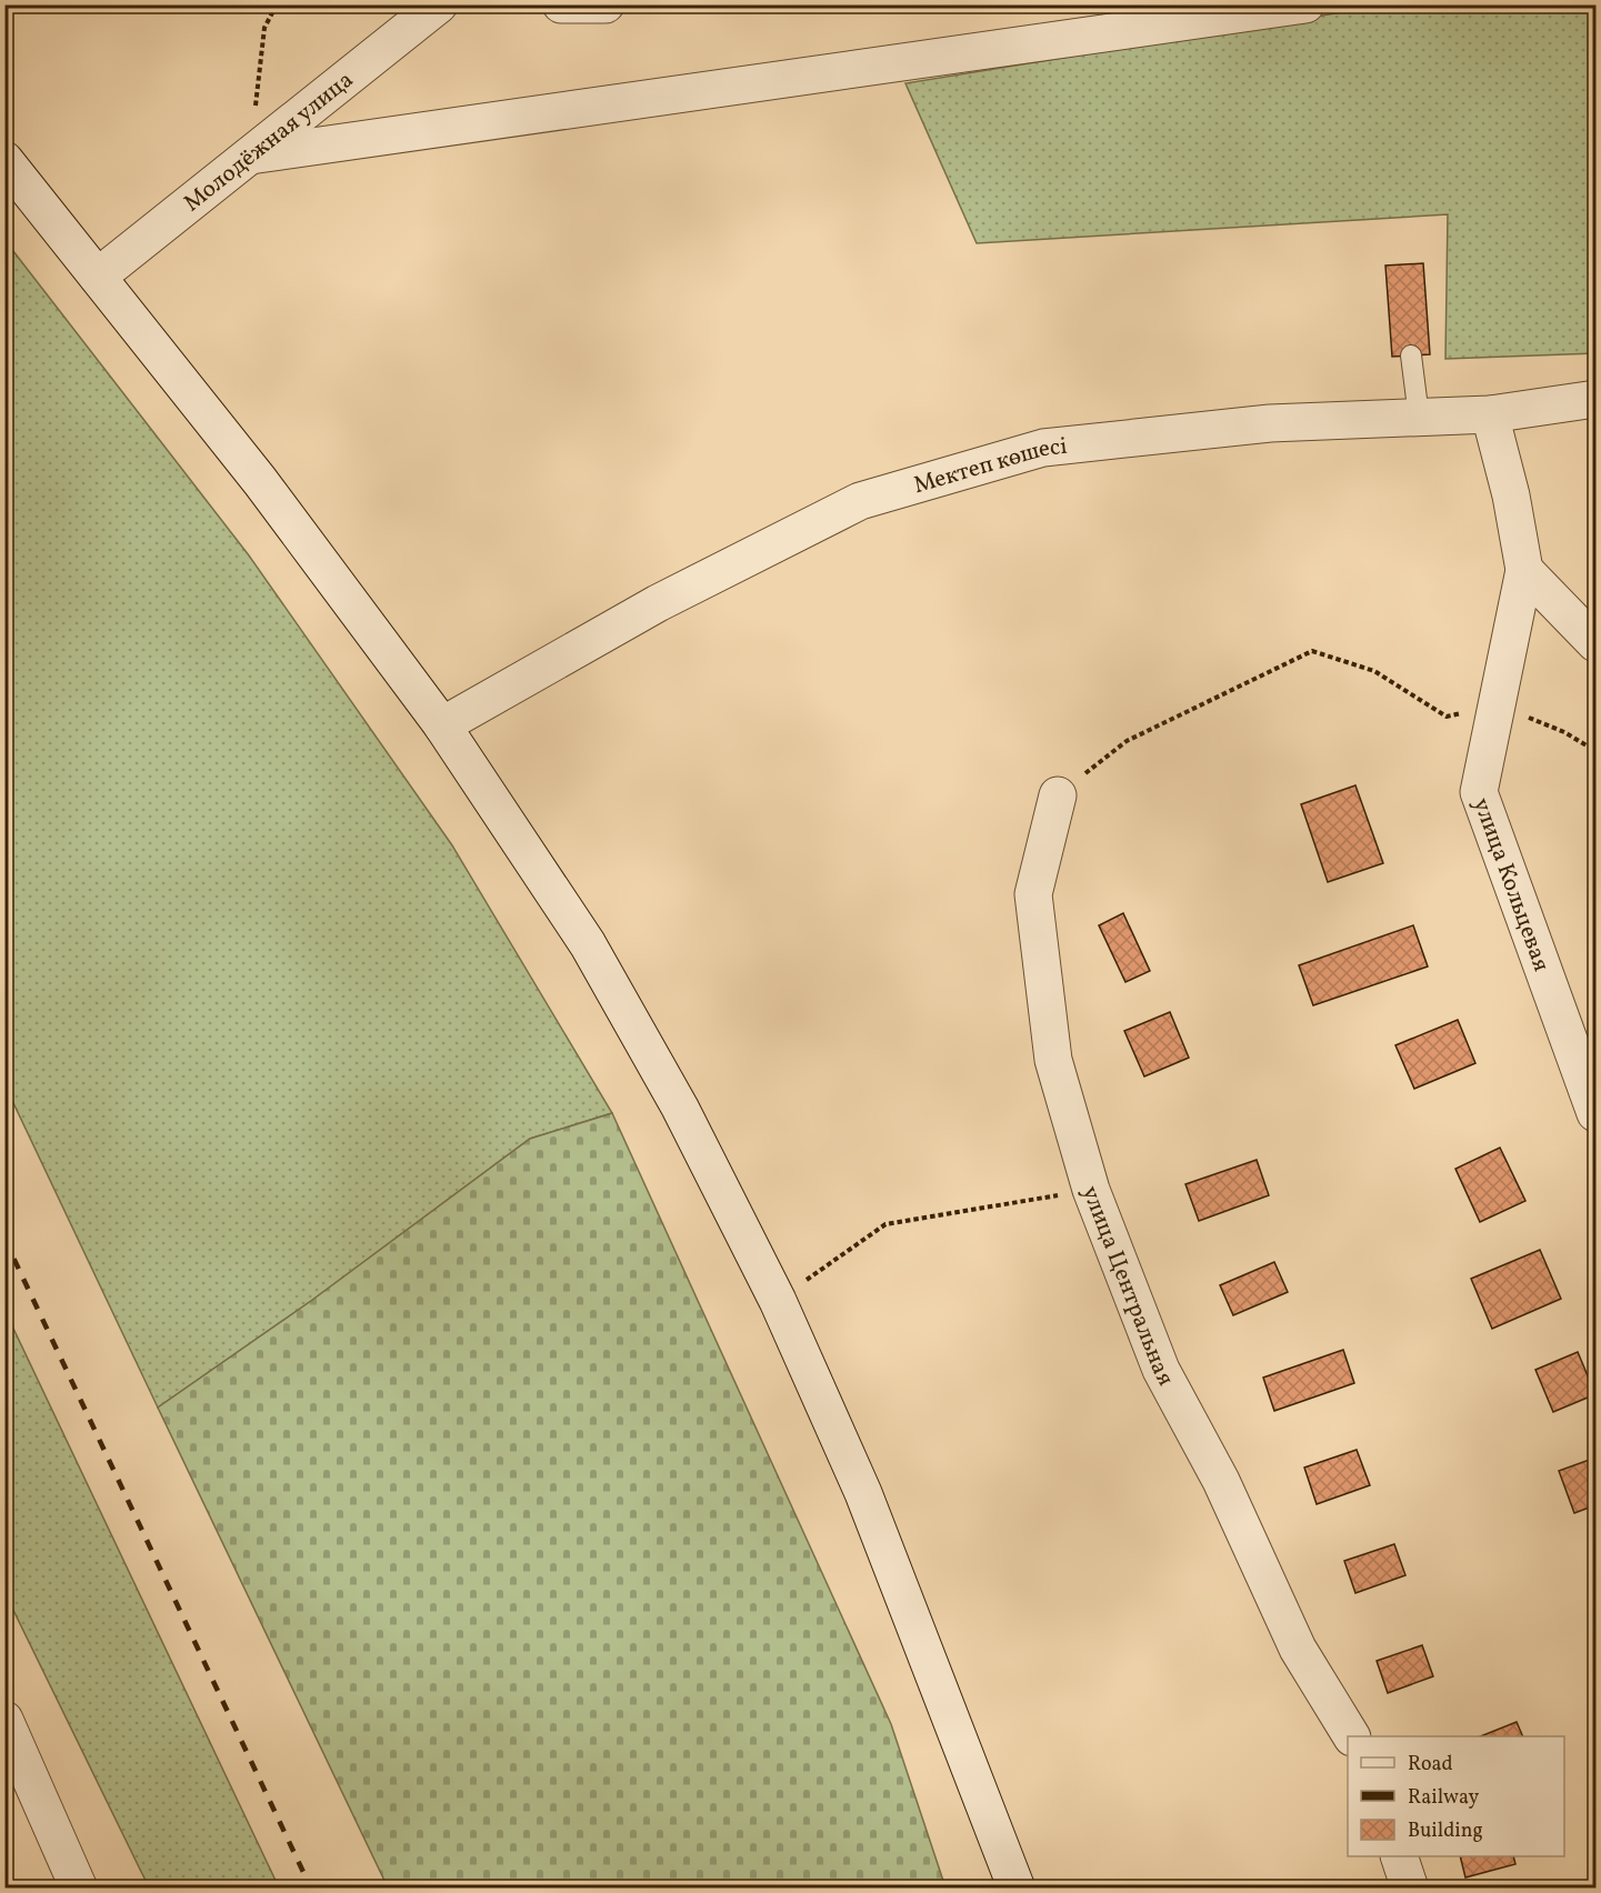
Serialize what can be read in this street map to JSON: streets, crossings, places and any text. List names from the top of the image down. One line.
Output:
{"streets":{"street":["Молодёжная улица","Мектеп көшесі","улица Кольцевая","улица Центральная"]},"legend":["Road","Railway","Building"]}
